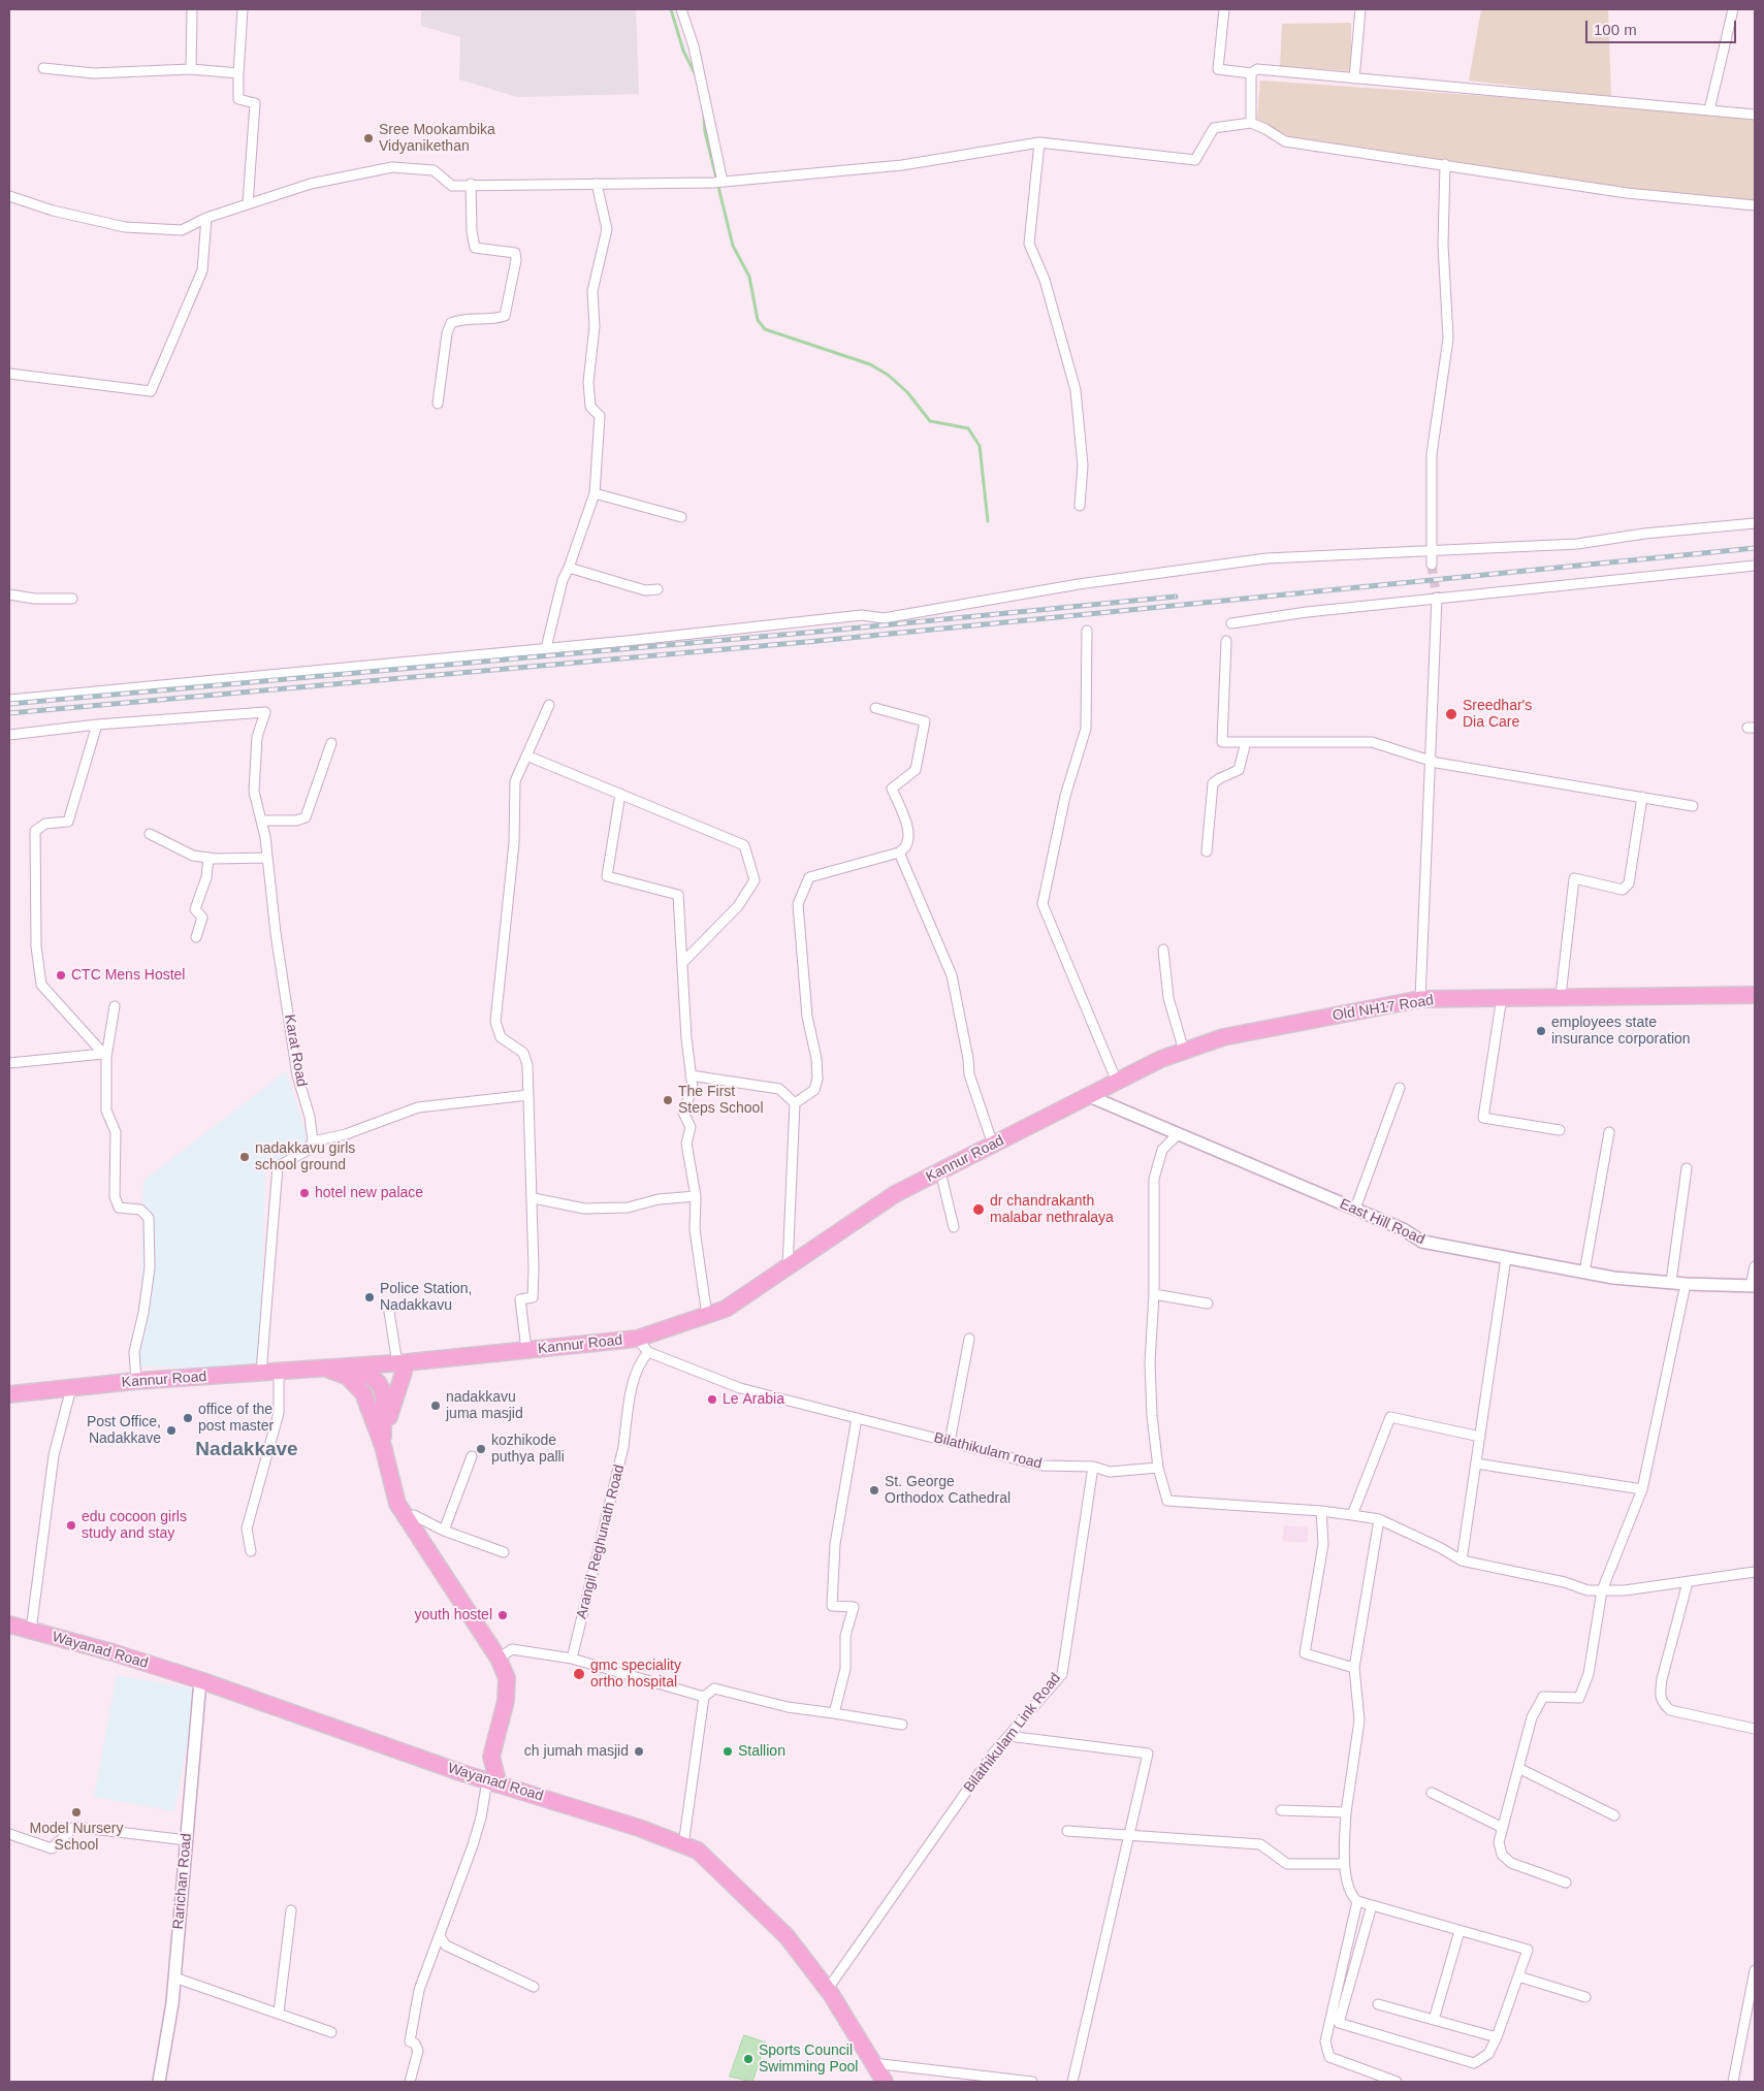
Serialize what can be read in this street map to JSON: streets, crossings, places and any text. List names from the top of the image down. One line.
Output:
{"streets":{"main road":["Old NH17 Road","Kannur Road","Wayanad Road"],"street":["Karat Road","East Hill Road","Bilathikulam road","Arangil Reghunath Road","Bilathikulam Link Road","Rarichan Road"]},"crossings":[["Old NH17 Road","Kannur Road"],["Old NH17 Road","East Hill Road"],["Kannur Road","East Hill Road"],["Bilathikulam road","Arangil Reghunath Road"],["Bilathikulam road","Bilathikulam Link Road"],["Wayanad Road","Bilathikulam Link Road"],["Wayanad Road","Rarichan Road"]],"districts":["Nadakkave"],"places":["Sree Mookambika Vidyanikethan","Sreedhar's Dia Care","CTC Mens Hostel","employees state insurance corporation","The First Steps School","nadakkavu girls school ground","hotel new palace","dr chandrakanth malabar nethralaya","Police Station, Nadakkavu","Le Arabia","nadakkavu juma masjid","office of the post master","Post Office, Nadakkave","kozhikode puthya palli","St. George Orthodox Cathedral","edu cocoon girls study and stay","youth hostel","gmc speciality ortho hospital","ch jumah masjid","Stallion","Model Nursery School","Sports Council Swimming Pool"],"scale_bar":"100 m"}
